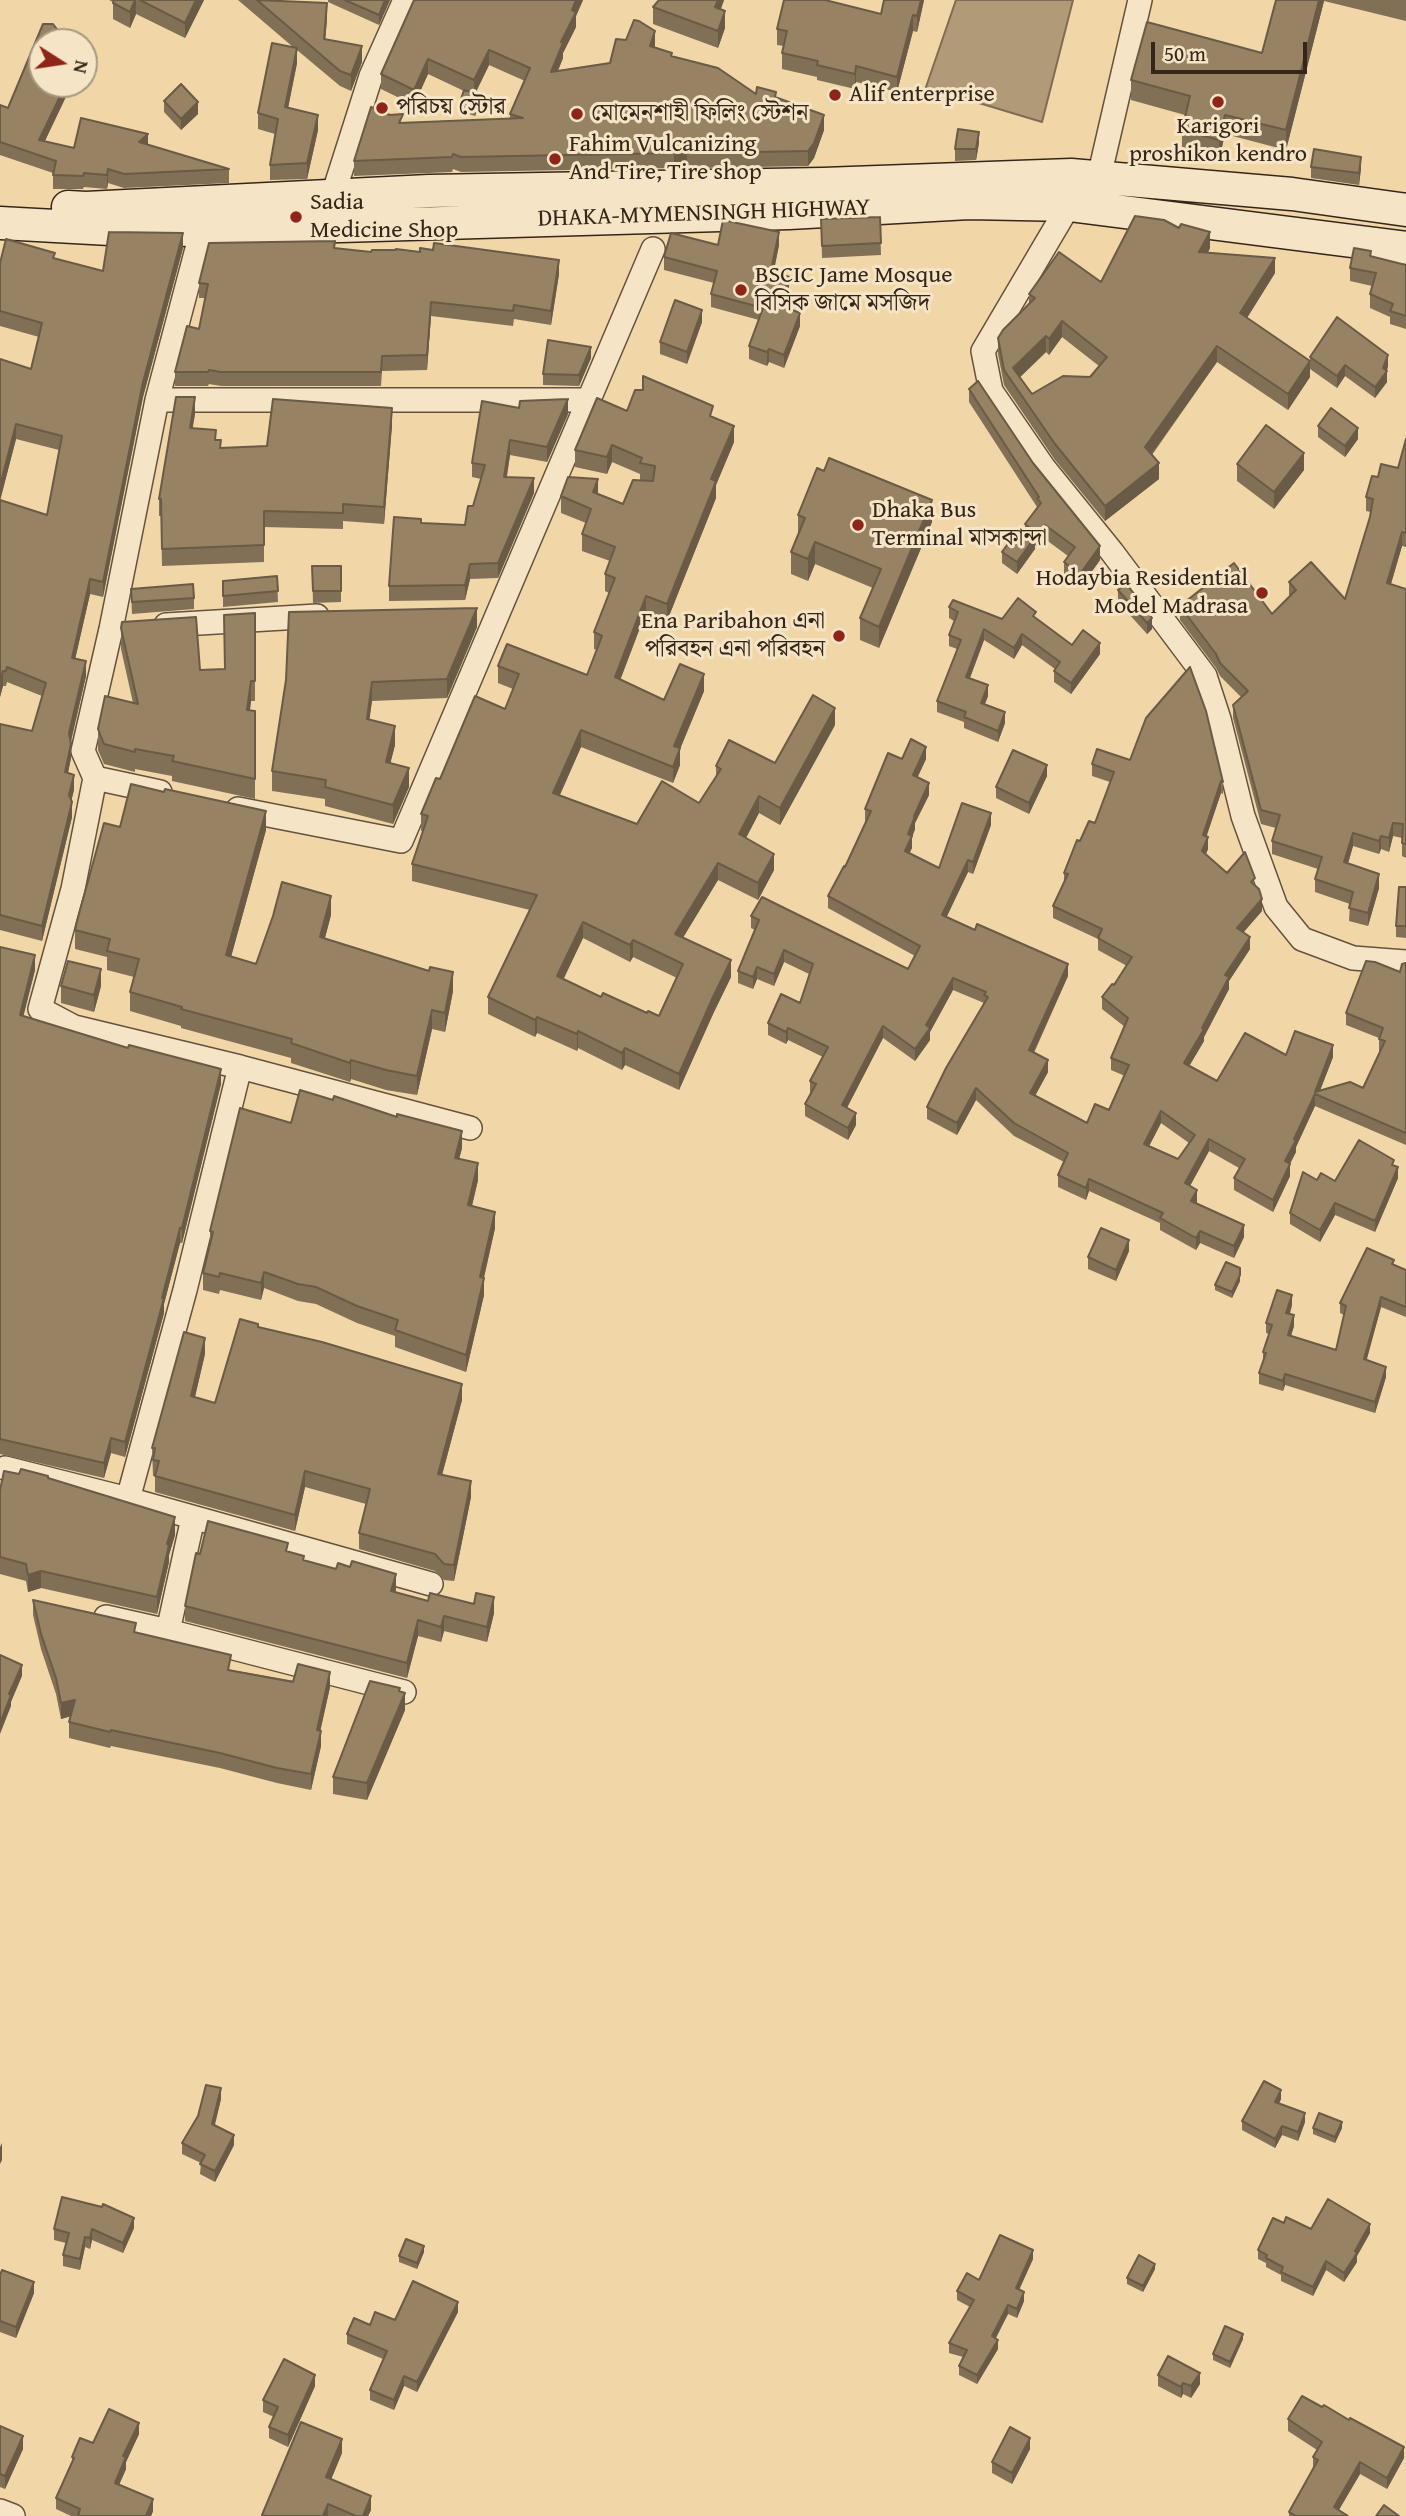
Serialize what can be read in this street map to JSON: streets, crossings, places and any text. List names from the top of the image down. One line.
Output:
{"streets":{"main road":["DHAKA-MYMENSINGH HIGHWAY"]},"places":["Alif enterprise","Karigori proshikon kendro","পরিচয় স্টোর","মোমেনশাহী ফিলিং স্টেশন","Fahim Vulcanizing And Tire, Tire shop","Sadia Medicine Shop","BSCIC Jame Mosque বিসিক জামে মসজিদ","Dhaka Bus Terminal মাসকান্দা","Hodaybia Residential Model Madrasa","Ena Paribahon এনা পরিবহন এনা পরিবহন"],"scale_bar":"50 m","north":"right"}
